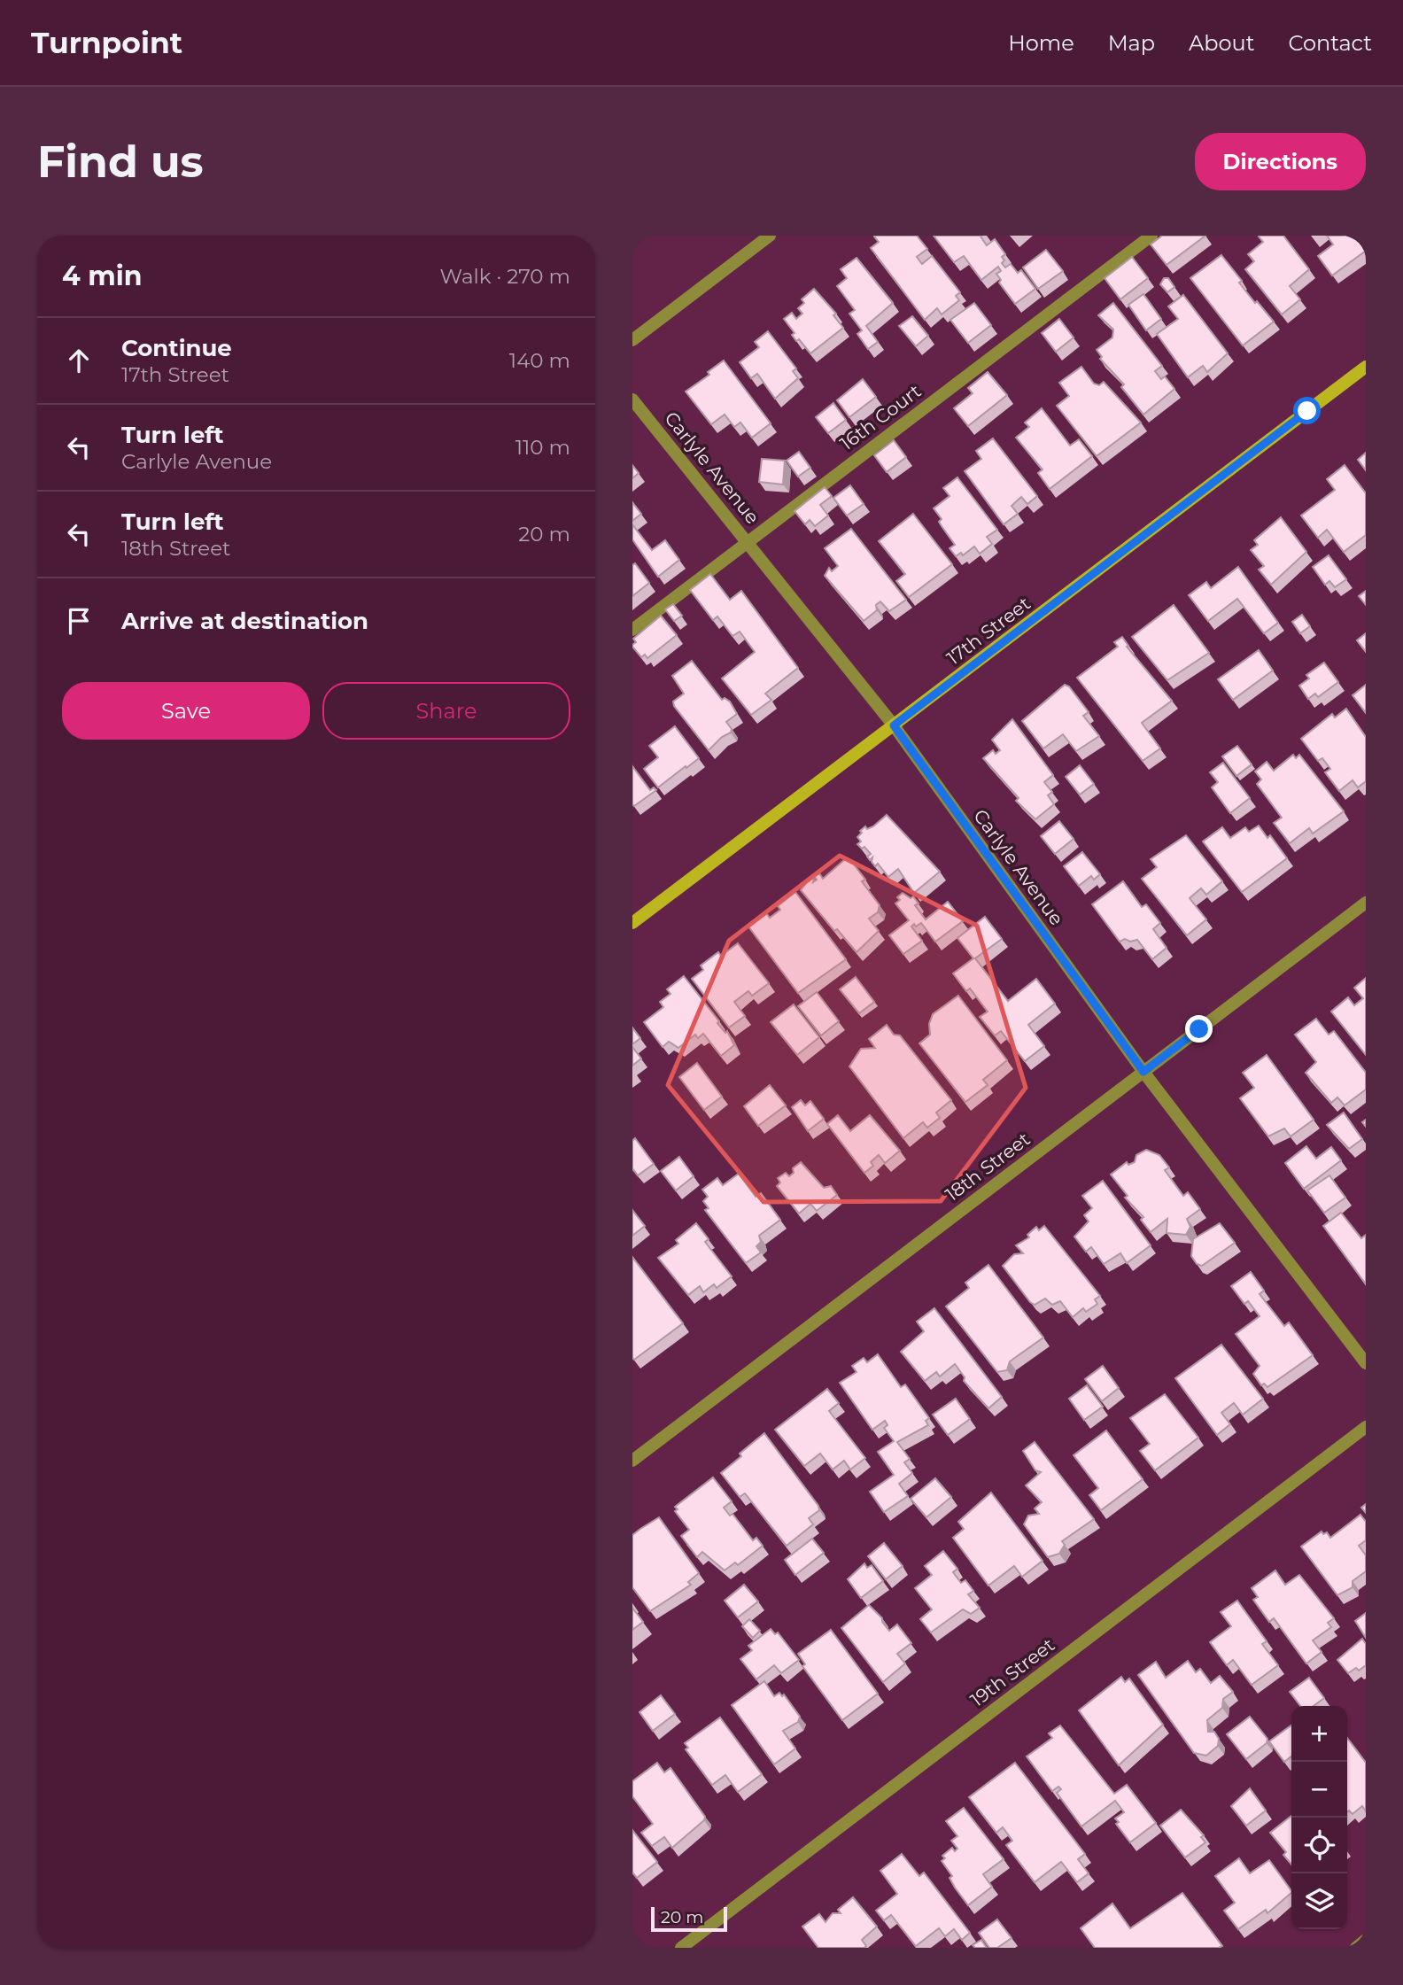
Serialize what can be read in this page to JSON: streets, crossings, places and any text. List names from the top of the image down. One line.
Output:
{"streets":{"street":["16th Court","Carlyle Avenue","17th Street","18th Street","19th Street"]},"crossings":[["16th Court","Carlyle Avenue"],["Carlyle Avenue","17th Street"],["Carlyle Avenue","18th Street"]],"scale_bar":"20 m","page":{"header":"Turnpoint","nav":["Home","Map","About","Contact"],"buttons":["Directions",["Save","Share"]],"title":"Find us","heading":["4 min","Walk · 270 m"],"list":[["Continue","17th Street","140 m"],["Turn left","Carlyle Avenue","110 m"],["Turn left","18th Street","20 m"],"Arrive at destination"],"map_buttons":["+","−"],"scale":"20 m"}}
